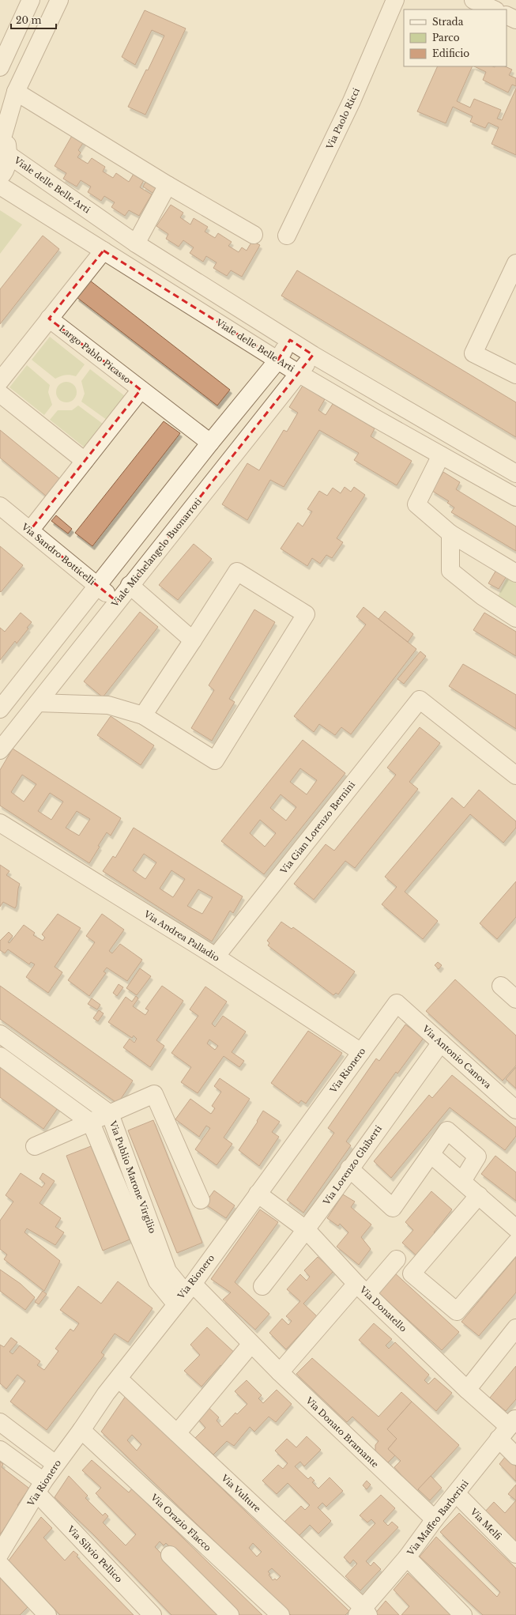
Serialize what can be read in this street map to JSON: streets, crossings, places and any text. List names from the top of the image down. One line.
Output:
{"streets":{"street":["Via Paolo Ricci","Viale delle Belle Arti","Largo Pablo Picasso","Viale Michelangelo Buonarroti","Via Sandro Botticelli","Via Gian Lorenzo Bernini","Via Andrea Palladio","Via Antonio Canova","Via Rionero","Via Lorenzo Ghiberti","Via Publio Marone Virgilio","Via Donatello","Via Donato Bramante","Via Vulture","Via Maffeo Barberini","Via Orazio Flacco","Via Melfi","Via Silvio Pellico"]},"crossings":[["Viale delle Belle Arti","Viale Michelangelo Buonarroti"],["Viale Michelangelo Buonarroti","Via Sandro Botticelli"],["Via Gian Lorenzo Bernini","Via Andrea Palladio"],["Via Andrea Palladio","Via Rionero"],["Via Antonio Canova","Via Rionero"],["Via Antonio Canova","Via Lorenzo Ghiberti"],["Via Rionero","Via Publio Marone Virgilio"],["Via Rionero","Via Donatello"],["Via Rionero","Via Donato Bramante"],["Via Rionero","Via Vulture"],["Via Rionero","Via Orazio Flacco"],["Via Rionero","Via Silvio Pellico"],["Via Lorenzo Ghiberti","Via Donatello"],["Via Publio Marone Virgilio","Via Donato Bramante"],["Via Donatello","Via Maffeo Barberini"],["Via Donato Bramante","Via Maffeo Barberini"],["Via Vulture","Via Maffeo Barberini"],["Via Maffeo Barberini","Via Melfi"]],"legend":["Strada","Parco","Edificio"],"scale_bar":"20 m"}
